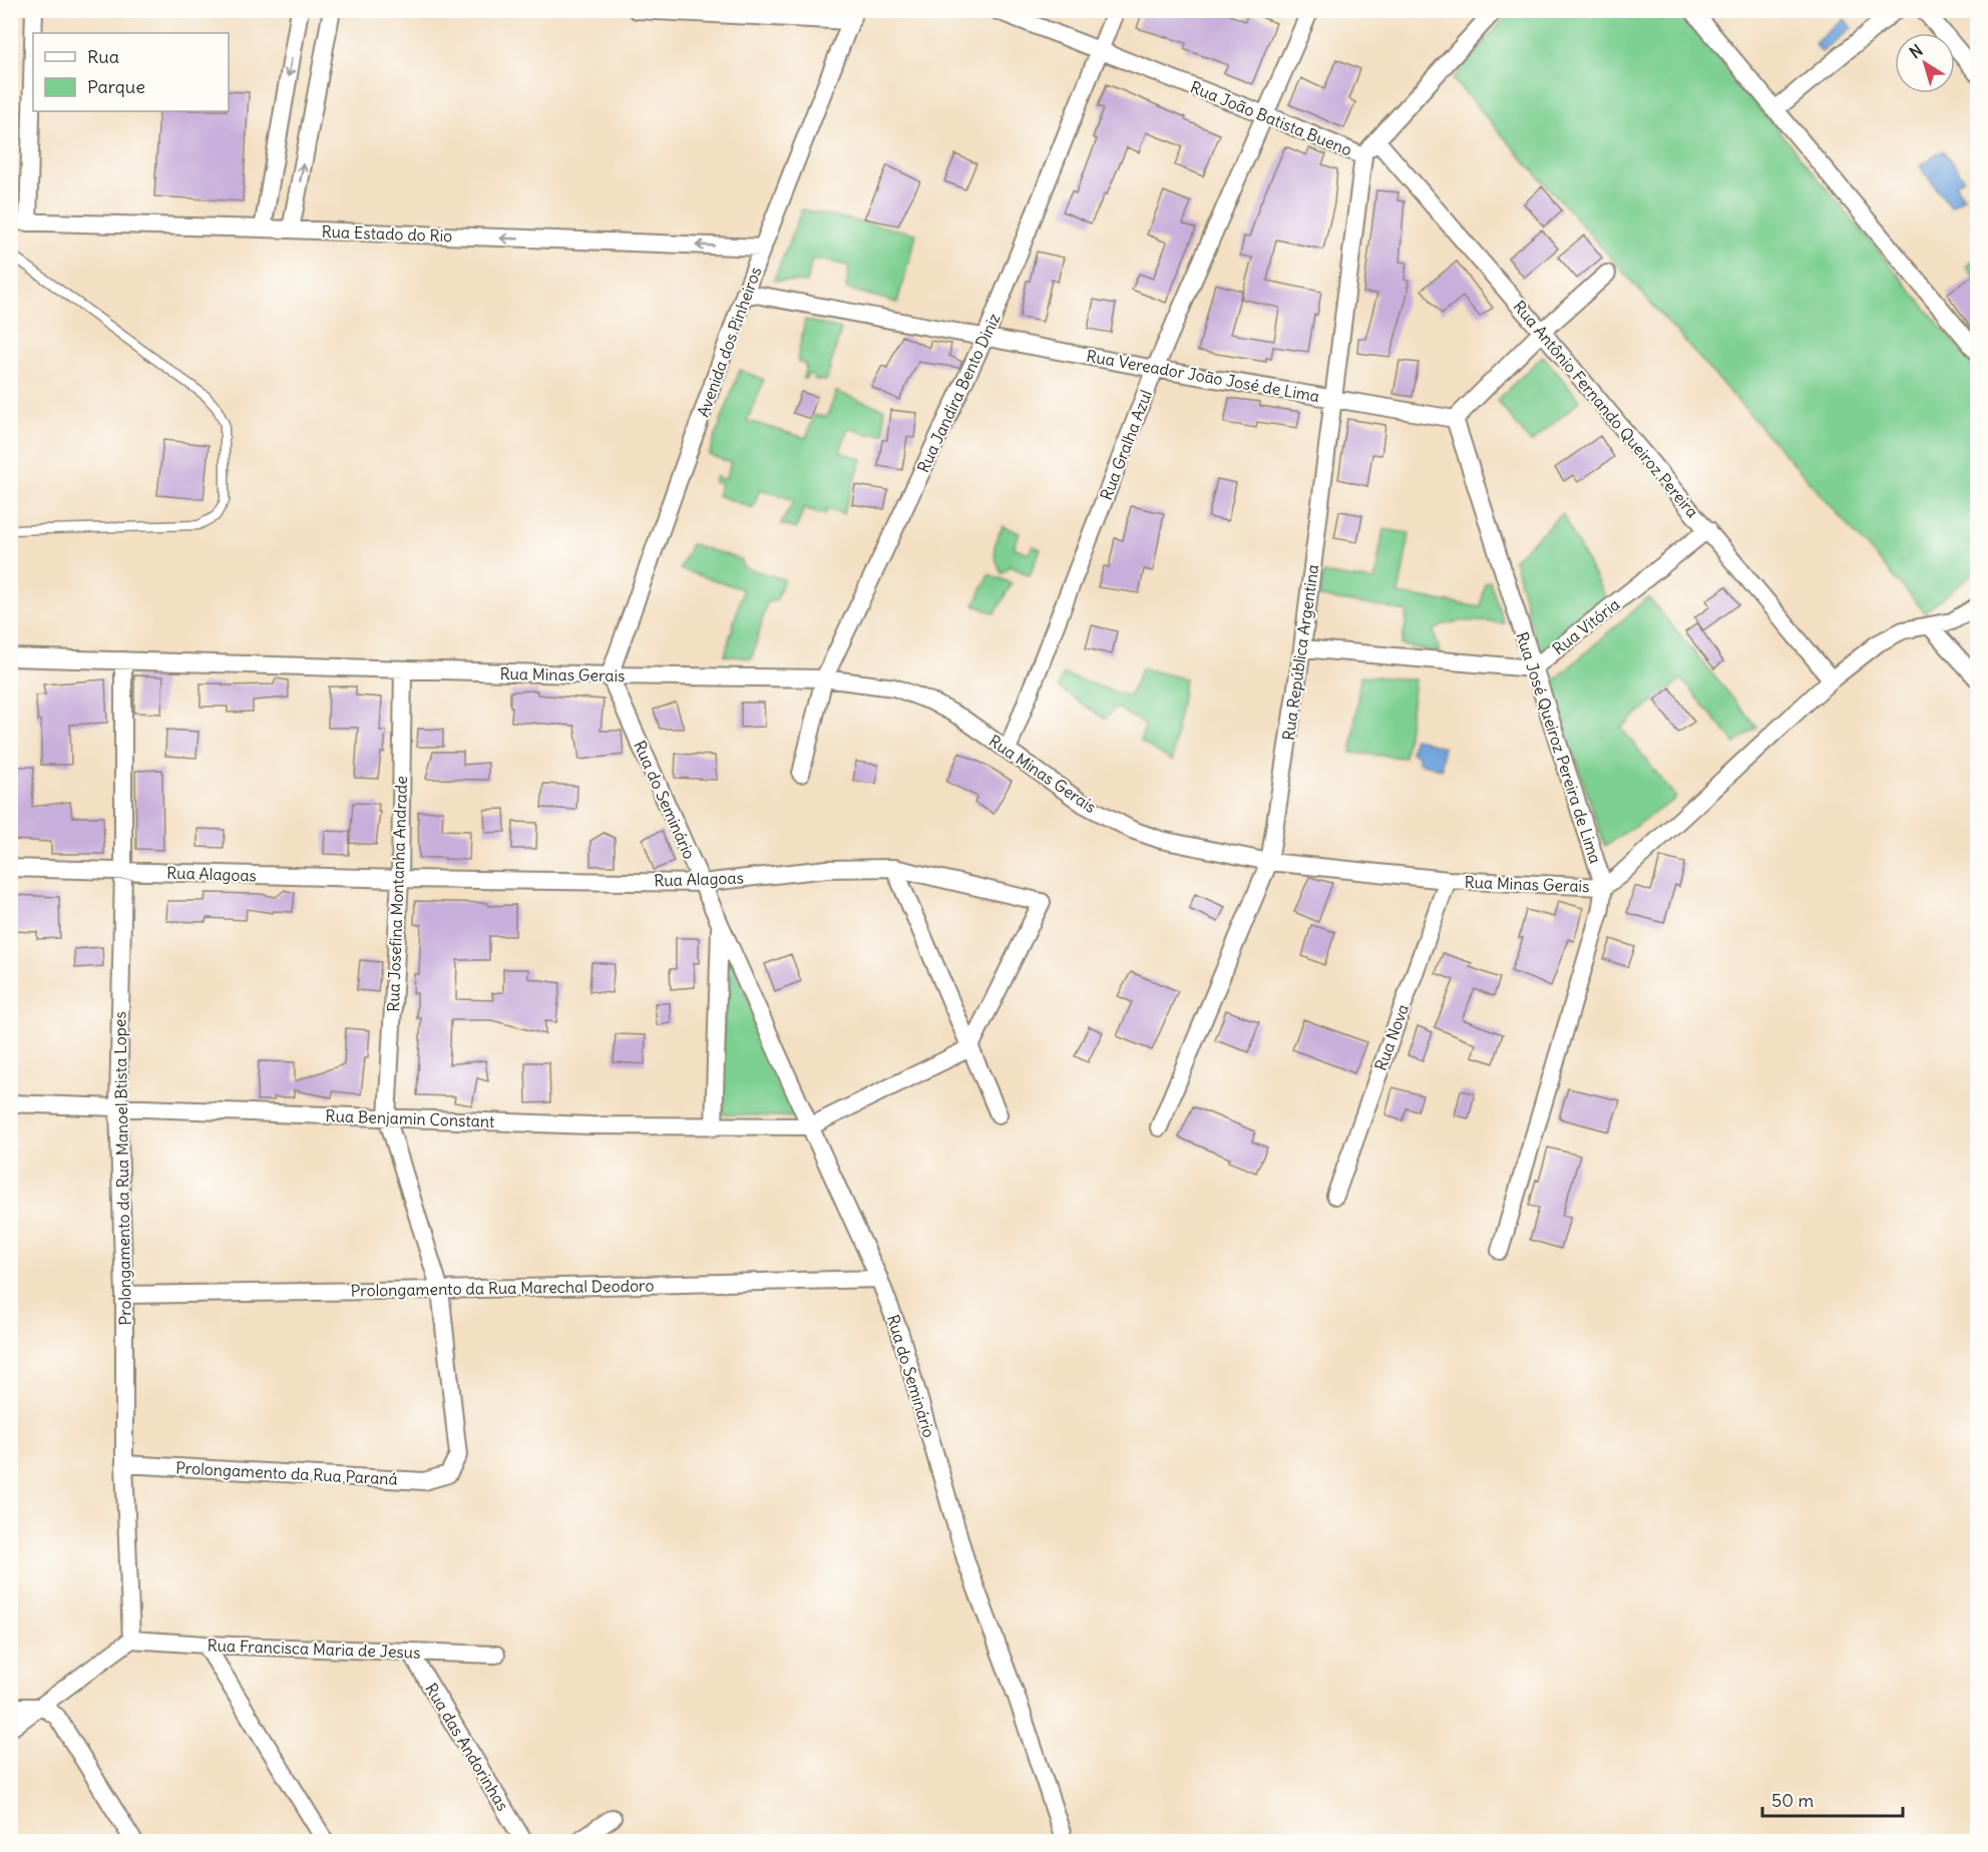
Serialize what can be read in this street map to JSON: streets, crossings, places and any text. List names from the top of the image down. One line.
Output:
{"streets":{"street":["Rua João Batista Bueno","Rua Estado do Rio","Avenida dos Pinheiros","Rua Vereador João José de Lima","Rua Jandira Bento Diniz","Rua Antônio Fernando Queiroz Pereira","Rua Gralha Azul","Rua Vitória","Rua República Argentina","Rua Minas Gerais","Rua José Queiroz Pereira de Lima","Rua do Seminário","Rua Alagoas","Rua Josefina Montanha Andrade","Rua Nova","Rua Benjamin Constant","Prolongamento da Rua Manoel Btista Lopes","Prolongamento da Rua Marechal Deodoro","Prolongamento da Rua Paraná","Rua Francisca Maria de Jesus","Rua das Andorinhas"]},"crossings":[["Rua João Batista Bueno","Rua Jandira Bento Diniz"],["Rua João Batista Bueno","Rua Antônio Fernando Queiroz Pereira"],["Rua João Batista Bueno","Rua Gralha Azul"],["Rua João Batista Bueno","Rua República Argentina"],["Rua Estado do Rio","Avenida dos Pinheiros"],["Avenida dos Pinheiros","Rua Vereador João José de Lima"],["Avenida dos Pinheiros","Rua Minas Gerais"],["Avenida dos Pinheiros","Rua do Seminário"],["Rua Vereador João José de Lima","Rua Jandira Bento Diniz"],["Rua Vereador João José de Lima","Rua Gralha Azul"],["Rua Vereador João José de Lima","Rua República Argentina"],["Rua Vereador João José de Lima","Rua José Queiroz Pereira de Lima"],["Rua Jandira Bento Diniz","Rua Minas Gerais"],["Rua Antônio Fernando Queiroz Pereira","Rua Vitória"],["Rua Antônio Fernando Queiroz Pereira","Rua Minas Gerais"],["Rua Gralha Azul","Rua Minas Gerais"],["Rua Vitória","Rua José Queiroz Pereira de Lima"],["Rua República Argentina","Rua Minas Gerais"],["Rua Minas Gerais","Rua José Queiroz Pereira de Lima"],["Rua Minas Gerais","Rua do Seminário"],["Rua Minas Gerais","Rua Josefina Montanha Andrade"],["Rua Minas Gerais","Rua Nova"],["Rua Minas Gerais","Prolongamento da Rua Manoel Btista Lopes"],["Rua do Seminário","Rua Alagoas"],["Rua do Seminário","Rua Benjamin Constant"],["Rua do Seminário","Prolongamento da Rua Marechal Deodoro"],["Rua Alagoas","Rua Josefina Montanha Andrade"],["Rua Alagoas","Prolongamento da Rua Manoel Btista Lopes"],["Rua Josefina Montanha Andrade","Rua Benjamin Constant"],["Rua Benjamin Constant","Prolongamento da Rua Manoel Btista Lopes"],["Prolongamento da Rua Manoel Btista Lopes","Prolongamento da Rua Marechal Deodoro"],["Prolongamento da Rua Manoel Btista Lopes","Prolongamento da Rua Paraná"],["Prolongamento da Rua Manoel Btista Lopes","Rua Francisca Maria de Jesus"],["Prolongamento da Rua Marechal Deodoro","Prolongamento da Rua Paraná"],["Rua Francisca Maria de Jesus","Rua das Andorinhas"]],"one_way":["Rua Estado do Rio"],"legend":["Rua","Parque"],"scale_bar":"50 m","north":"top left"}
